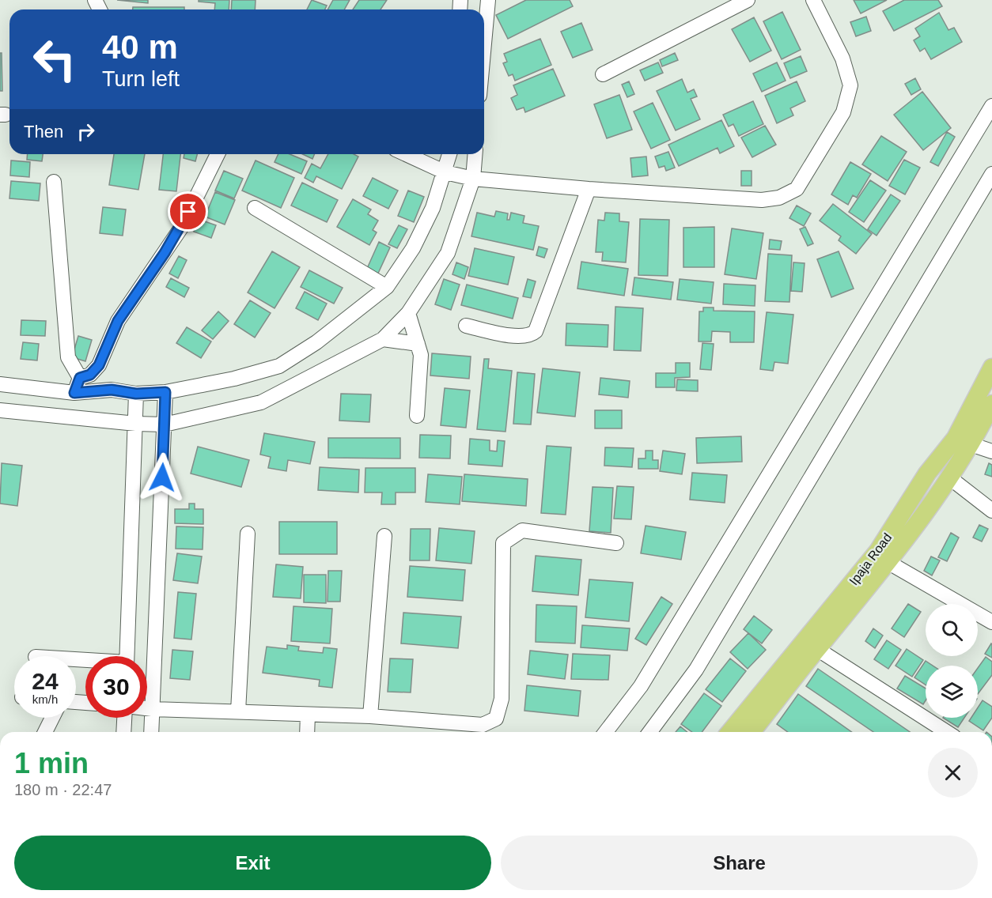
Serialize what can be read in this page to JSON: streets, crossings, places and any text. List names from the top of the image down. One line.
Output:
{"streets":{"main road":["Ipaja Road"]},"page":{"turn":["40 m","Turn left"],"then":"Then","speed":"24 km/h","limit":"30","heading":["1 min","180 m · 22:47"],"buttons":["Exit","Share"]}}
